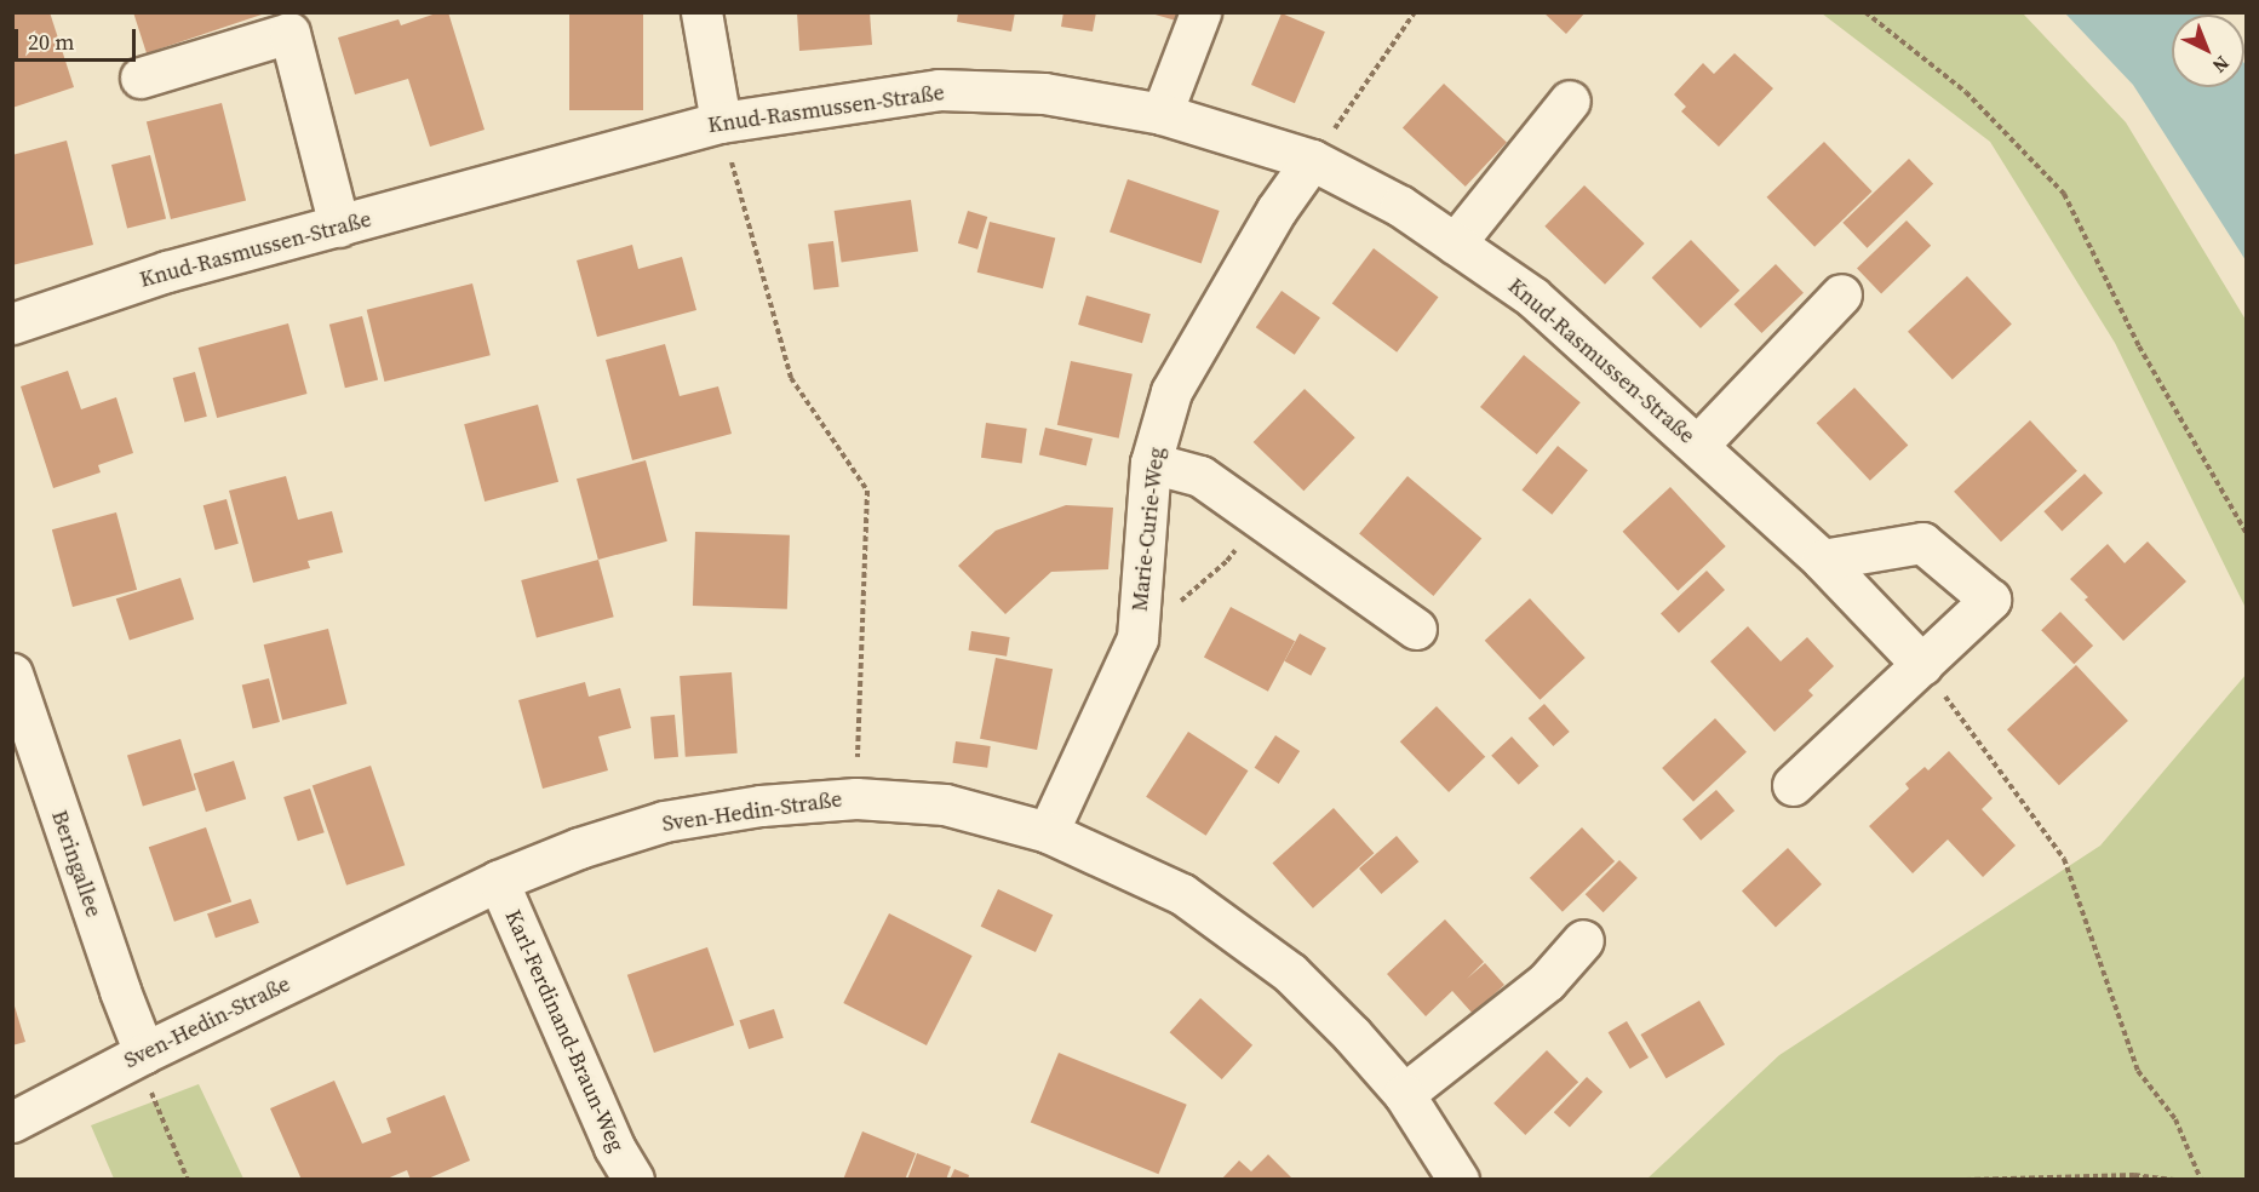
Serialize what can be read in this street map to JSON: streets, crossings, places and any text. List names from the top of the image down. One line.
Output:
{"streets":{"street":["Knud-Rasmussen-Straße","Marie-Curie-Weg","Sven-Hedin-Straße","Beringallee","Karl-Ferdinand-Braun-Weg"]},"crossings":[["Knud-Rasmussen-Straße","Marie-Curie-Weg"],["Marie-Curie-Weg","Sven-Hedin-Straße"],["Sven-Hedin-Straße","Beringallee"],["Sven-Hedin-Straße","Karl-Ferdinand-Braun-Weg"]],"scale_bar":"20 m","north":"bottom right"}
